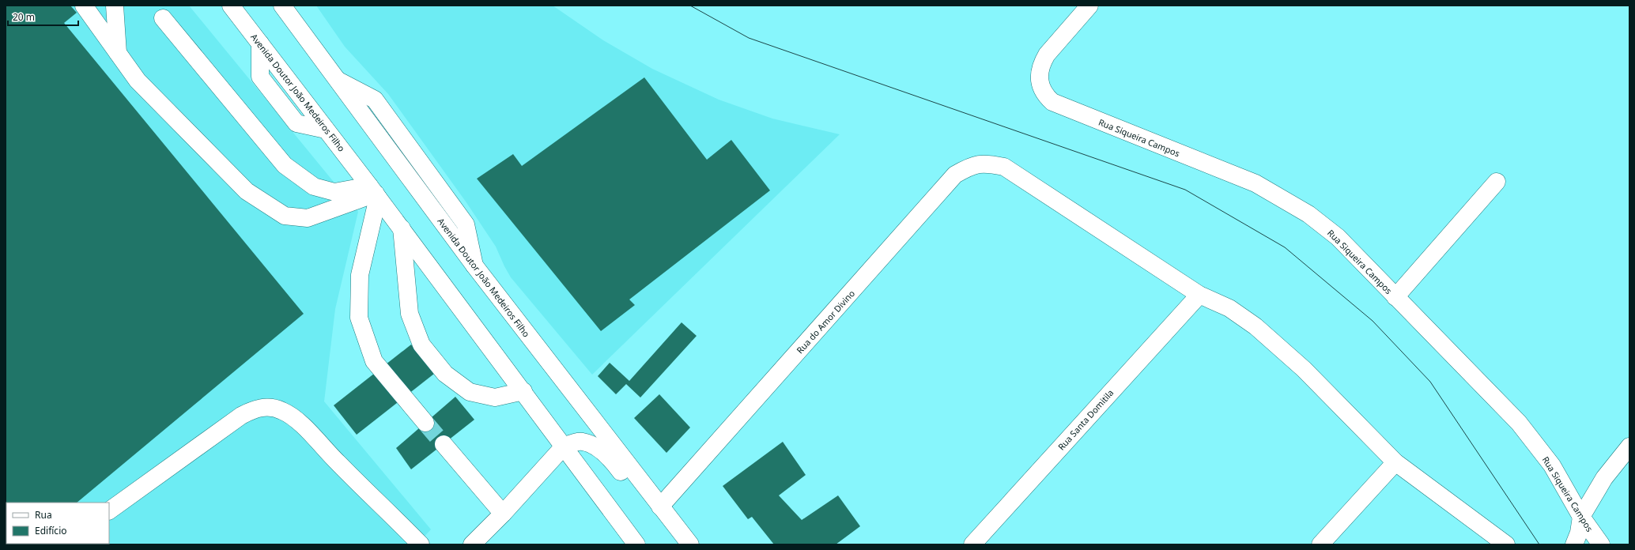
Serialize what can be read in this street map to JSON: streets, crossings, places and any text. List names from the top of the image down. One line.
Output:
{"streets":{"street":["Avenida Doutor João Medeiros Filho","Rua Siqueira Campos","Rua do Amor Divino","Rua Santa Domitila"]},"crossings":[["Avenida Doutor João Medeiros Filho","Rua do Amor Divino"],["Rua do Amor Divino","Rua Santa Domitila"]],"legend":["Rua","Edifício"],"scale_bar":"20 m"}
